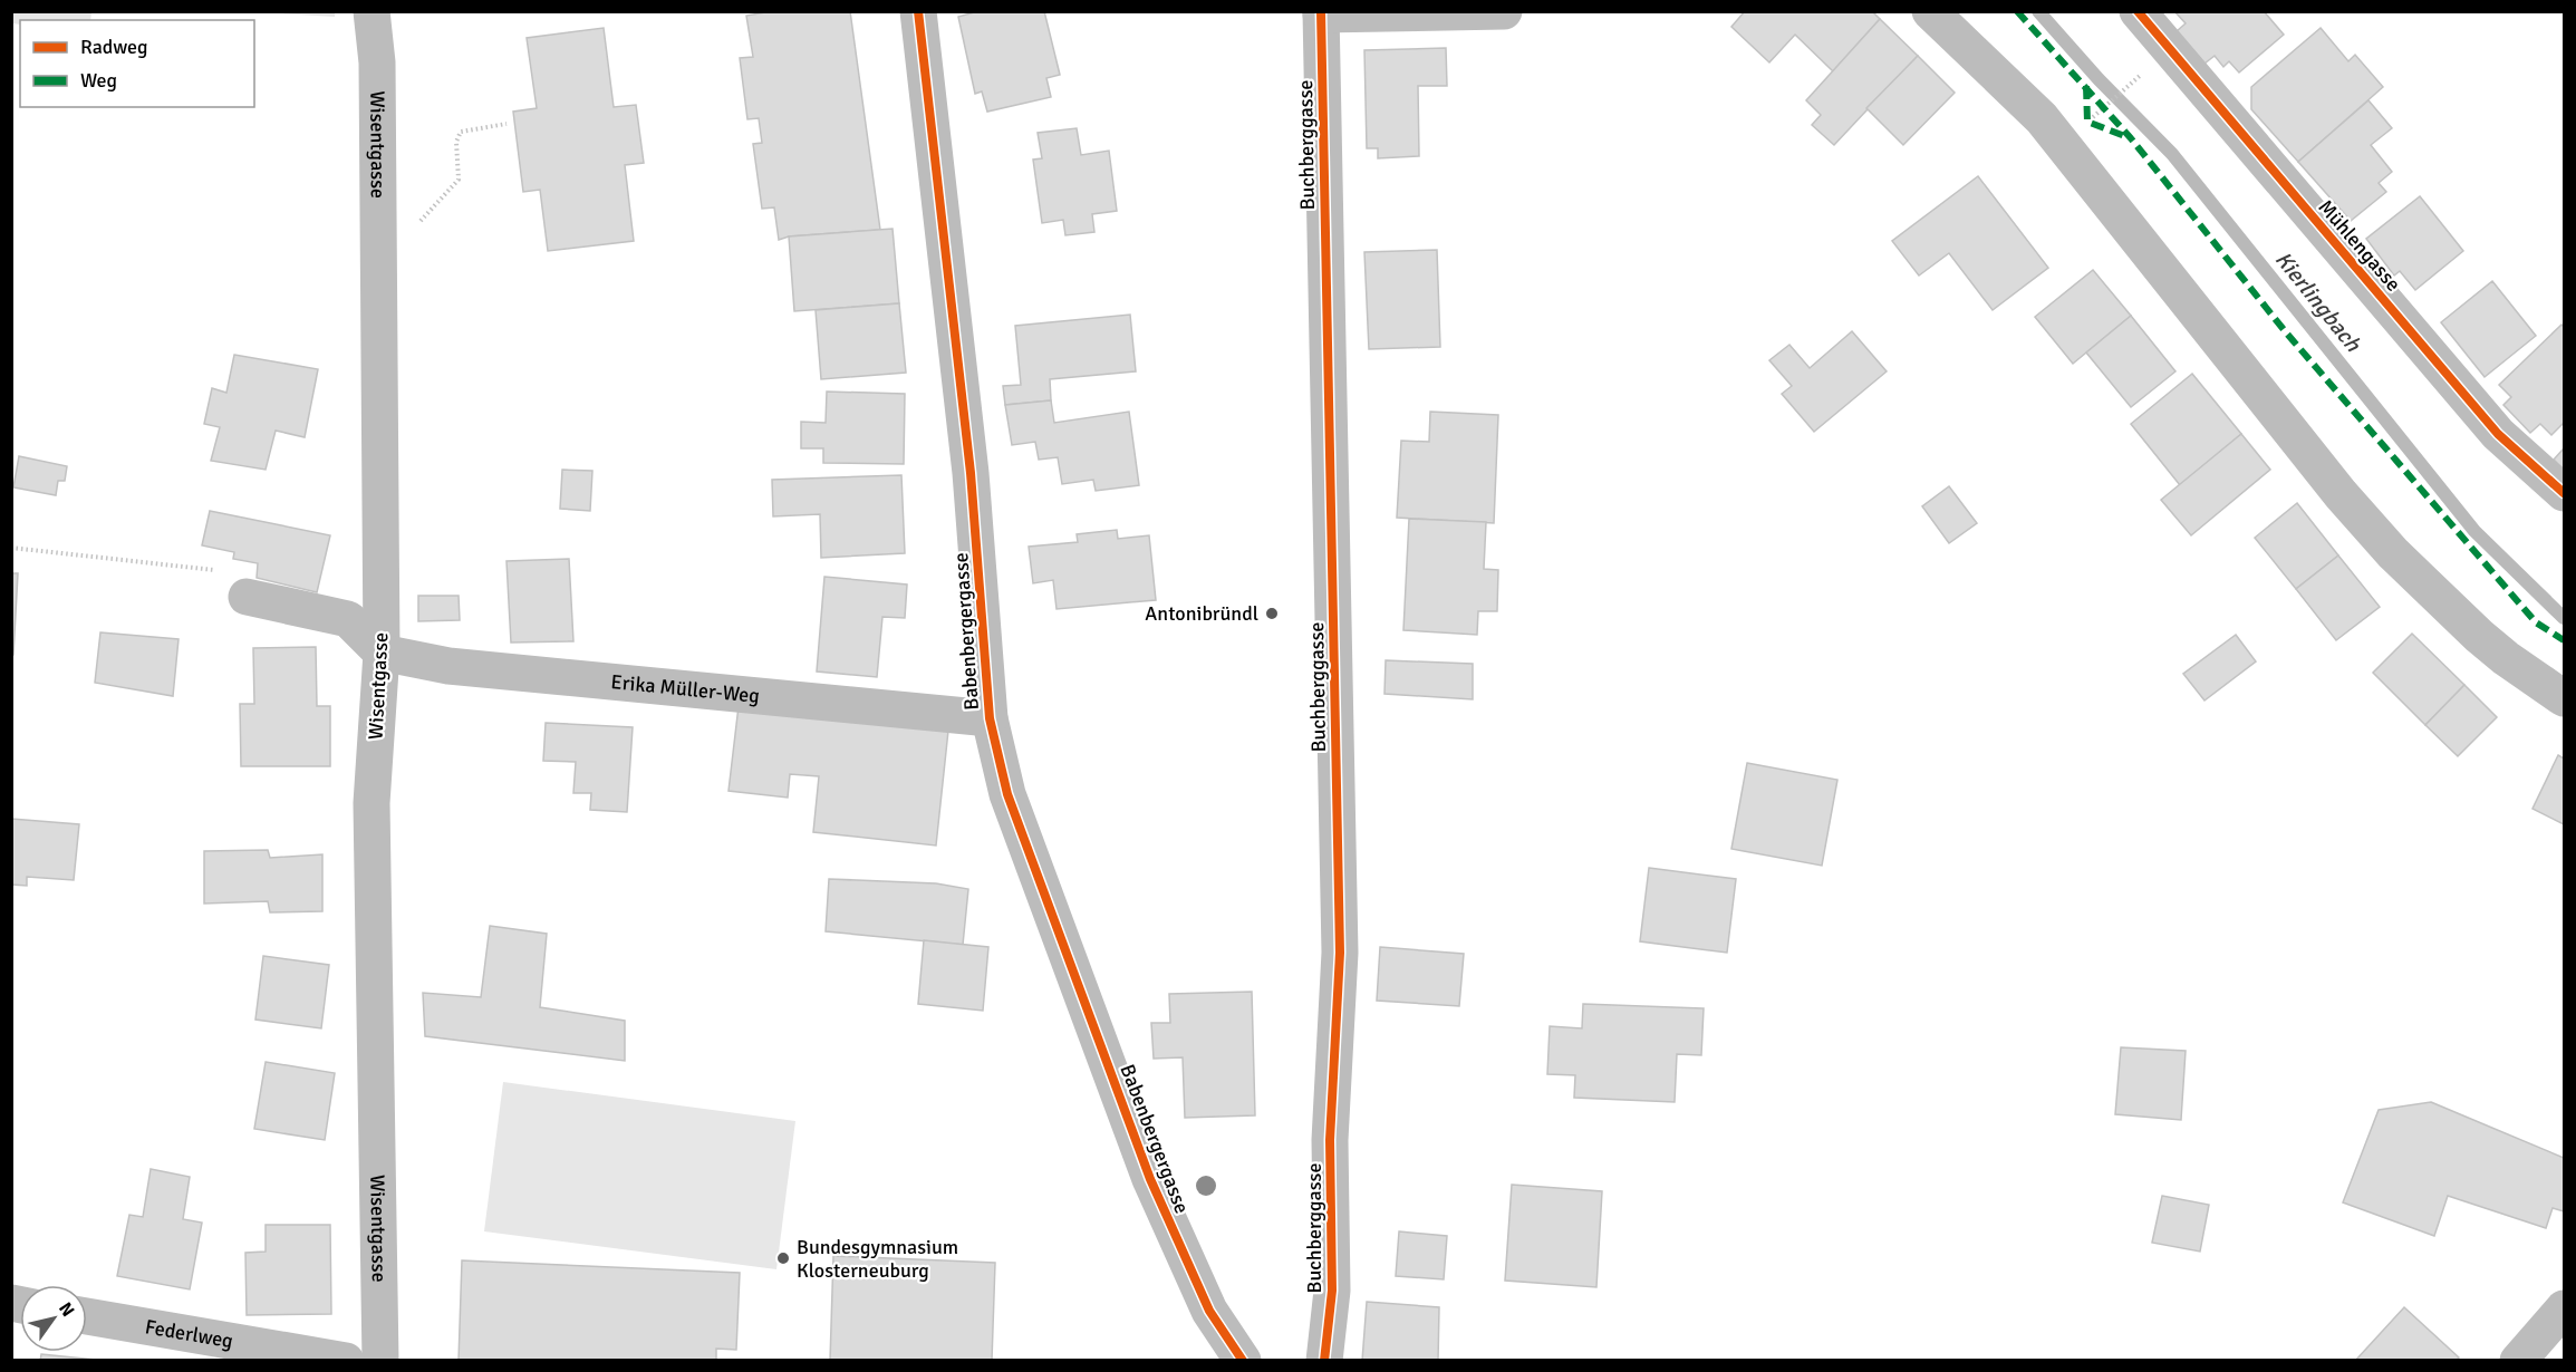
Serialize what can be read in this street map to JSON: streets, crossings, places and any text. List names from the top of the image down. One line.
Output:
{"streets":{"street":["Wisentgasse","Buchberggasse","Mühlengasse","Babenbergergasse","Erika Müller-Weg","Federlweg"]},"crossings":[["Wisentgasse","Erika Müller-Weg"],["Babenbergergasse","Erika Müller-Weg"]],"water":["Kierlingbach"],"places":["Antonibründl","Bundesgymnasium Klosterneuburg"],"legend":["Radweg","Weg"],"north":"top right"}
